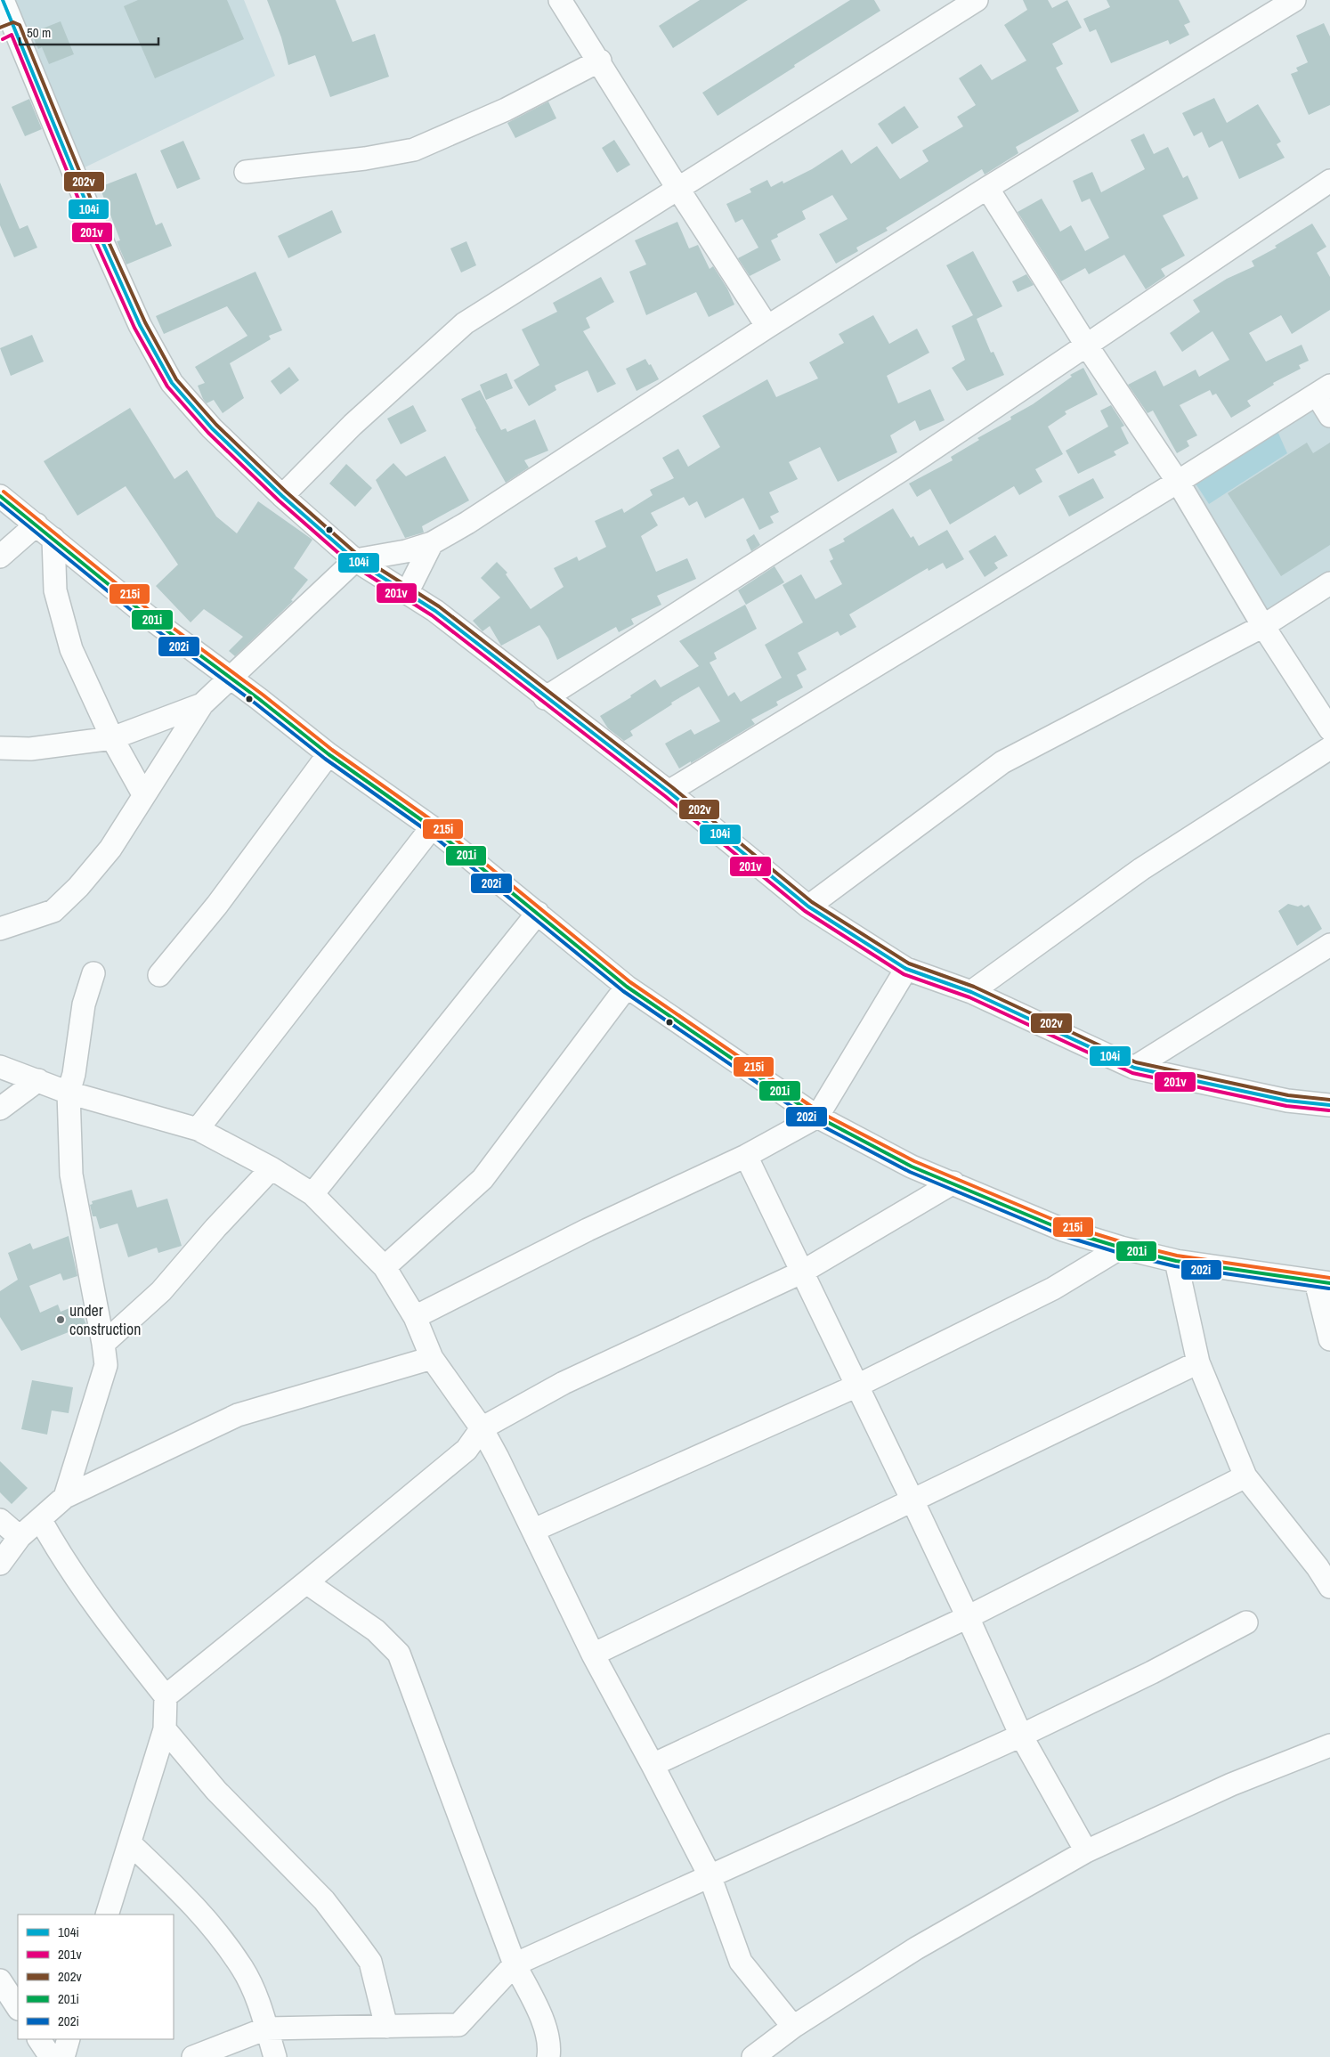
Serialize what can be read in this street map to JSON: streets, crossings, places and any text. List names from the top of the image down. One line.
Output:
{"places":["under construction"],"lines":["transit line 104i","transit line 202v","transit line 201v","transit line 215i","transit line 201i","transit line 202i"],"legend":["104i","201v","202v","201i","202i"],"scale_bar":"50 m"}
